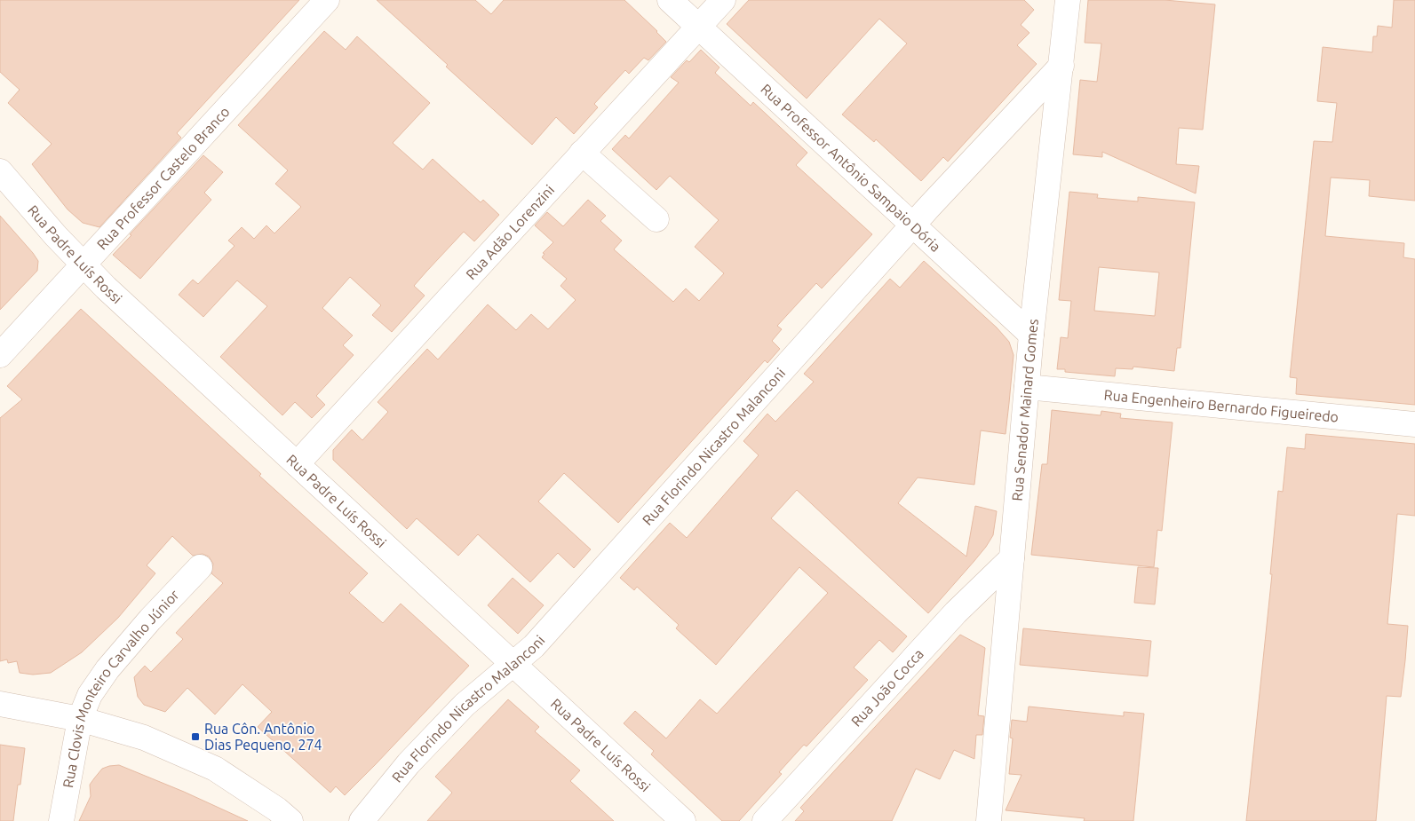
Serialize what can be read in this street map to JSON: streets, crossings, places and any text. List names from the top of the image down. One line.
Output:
{"streets":{"street":["Rua Professor Antônio Sampaio Dória","Rua Professor Castelo Branco","Rua Adão Lorenzini","Rua Padre Luís Rossi","Rua Engenheiro Bernardo Figueiredo","Rua Senador Mainard Gomes","Rua Florindo Nicastro Malanconi","Rua João Cocca","Rua Clovis Monteiro Carvalho Júnior"]},"crossings":[["Rua Professor Antônio Sampaio Dória","Rua Adão Lorenzini"],["Rua Professor Antônio Sampaio Dória","Rua Senador Mainard Gomes"],["Rua Professor Antônio Sampaio Dória","Rua Florindo Nicastro Malanconi"],["Rua Professor Castelo Branco","Rua Padre Luís Rossi"],["Rua Adão Lorenzini","Rua Padre Luís Rossi"],["Rua Padre Luís Rossi","Rua Florindo Nicastro Malanconi"],["Rua Engenheiro Bernardo Figueiredo","Rua Senador Mainard Gomes"],["Rua Senador Mainard Gomes","Rua Florindo Nicastro Malanconi"],["Rua Senador Mainard Gomes","Rua João Cocca"]],"places":{"transit":["Rua Côn. Antônio Dias Pequeno, 274"]}}
